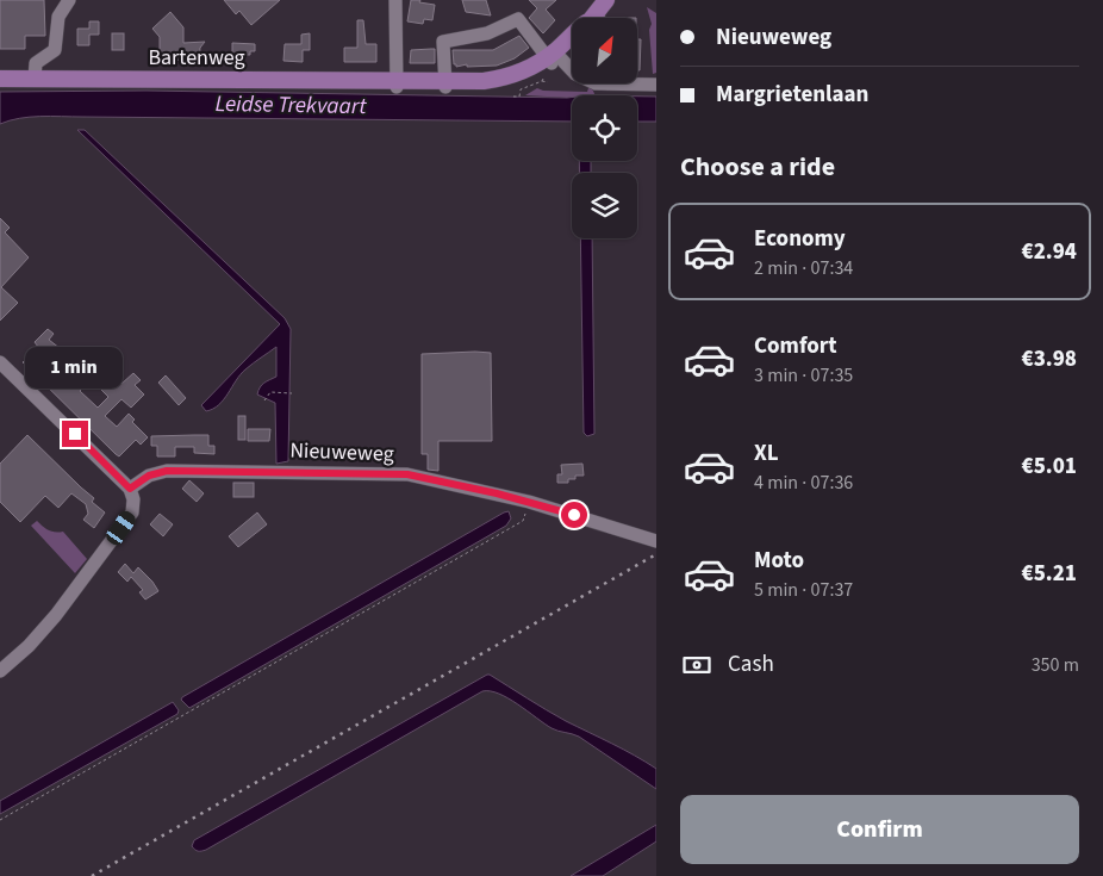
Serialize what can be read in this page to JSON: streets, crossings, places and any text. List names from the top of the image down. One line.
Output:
{"streets":{"main road":["Bartenweg"],"street":["Nieuweweg"]},"water":["Leidse Trekvaart"],"north":"top right","page":{"banner":["Nieuweweg","Margrietenlaan"],"heading":"Choose a ride","list":[{"name":"Economy","note":"2 min · 07:34","value":"€2.94"},{"name":"Comfort","note":"3 min · 07:35","value":"€3.98"},{"name":"XL","note":"4 min · 07:36","value":"€5.01"},{"name":"Moto","note":"5 min · 07:37","value":"€5.21"}],"bubble":"1 min","pay":["Cash","350 m"],"buttons":"Confirm"}}
